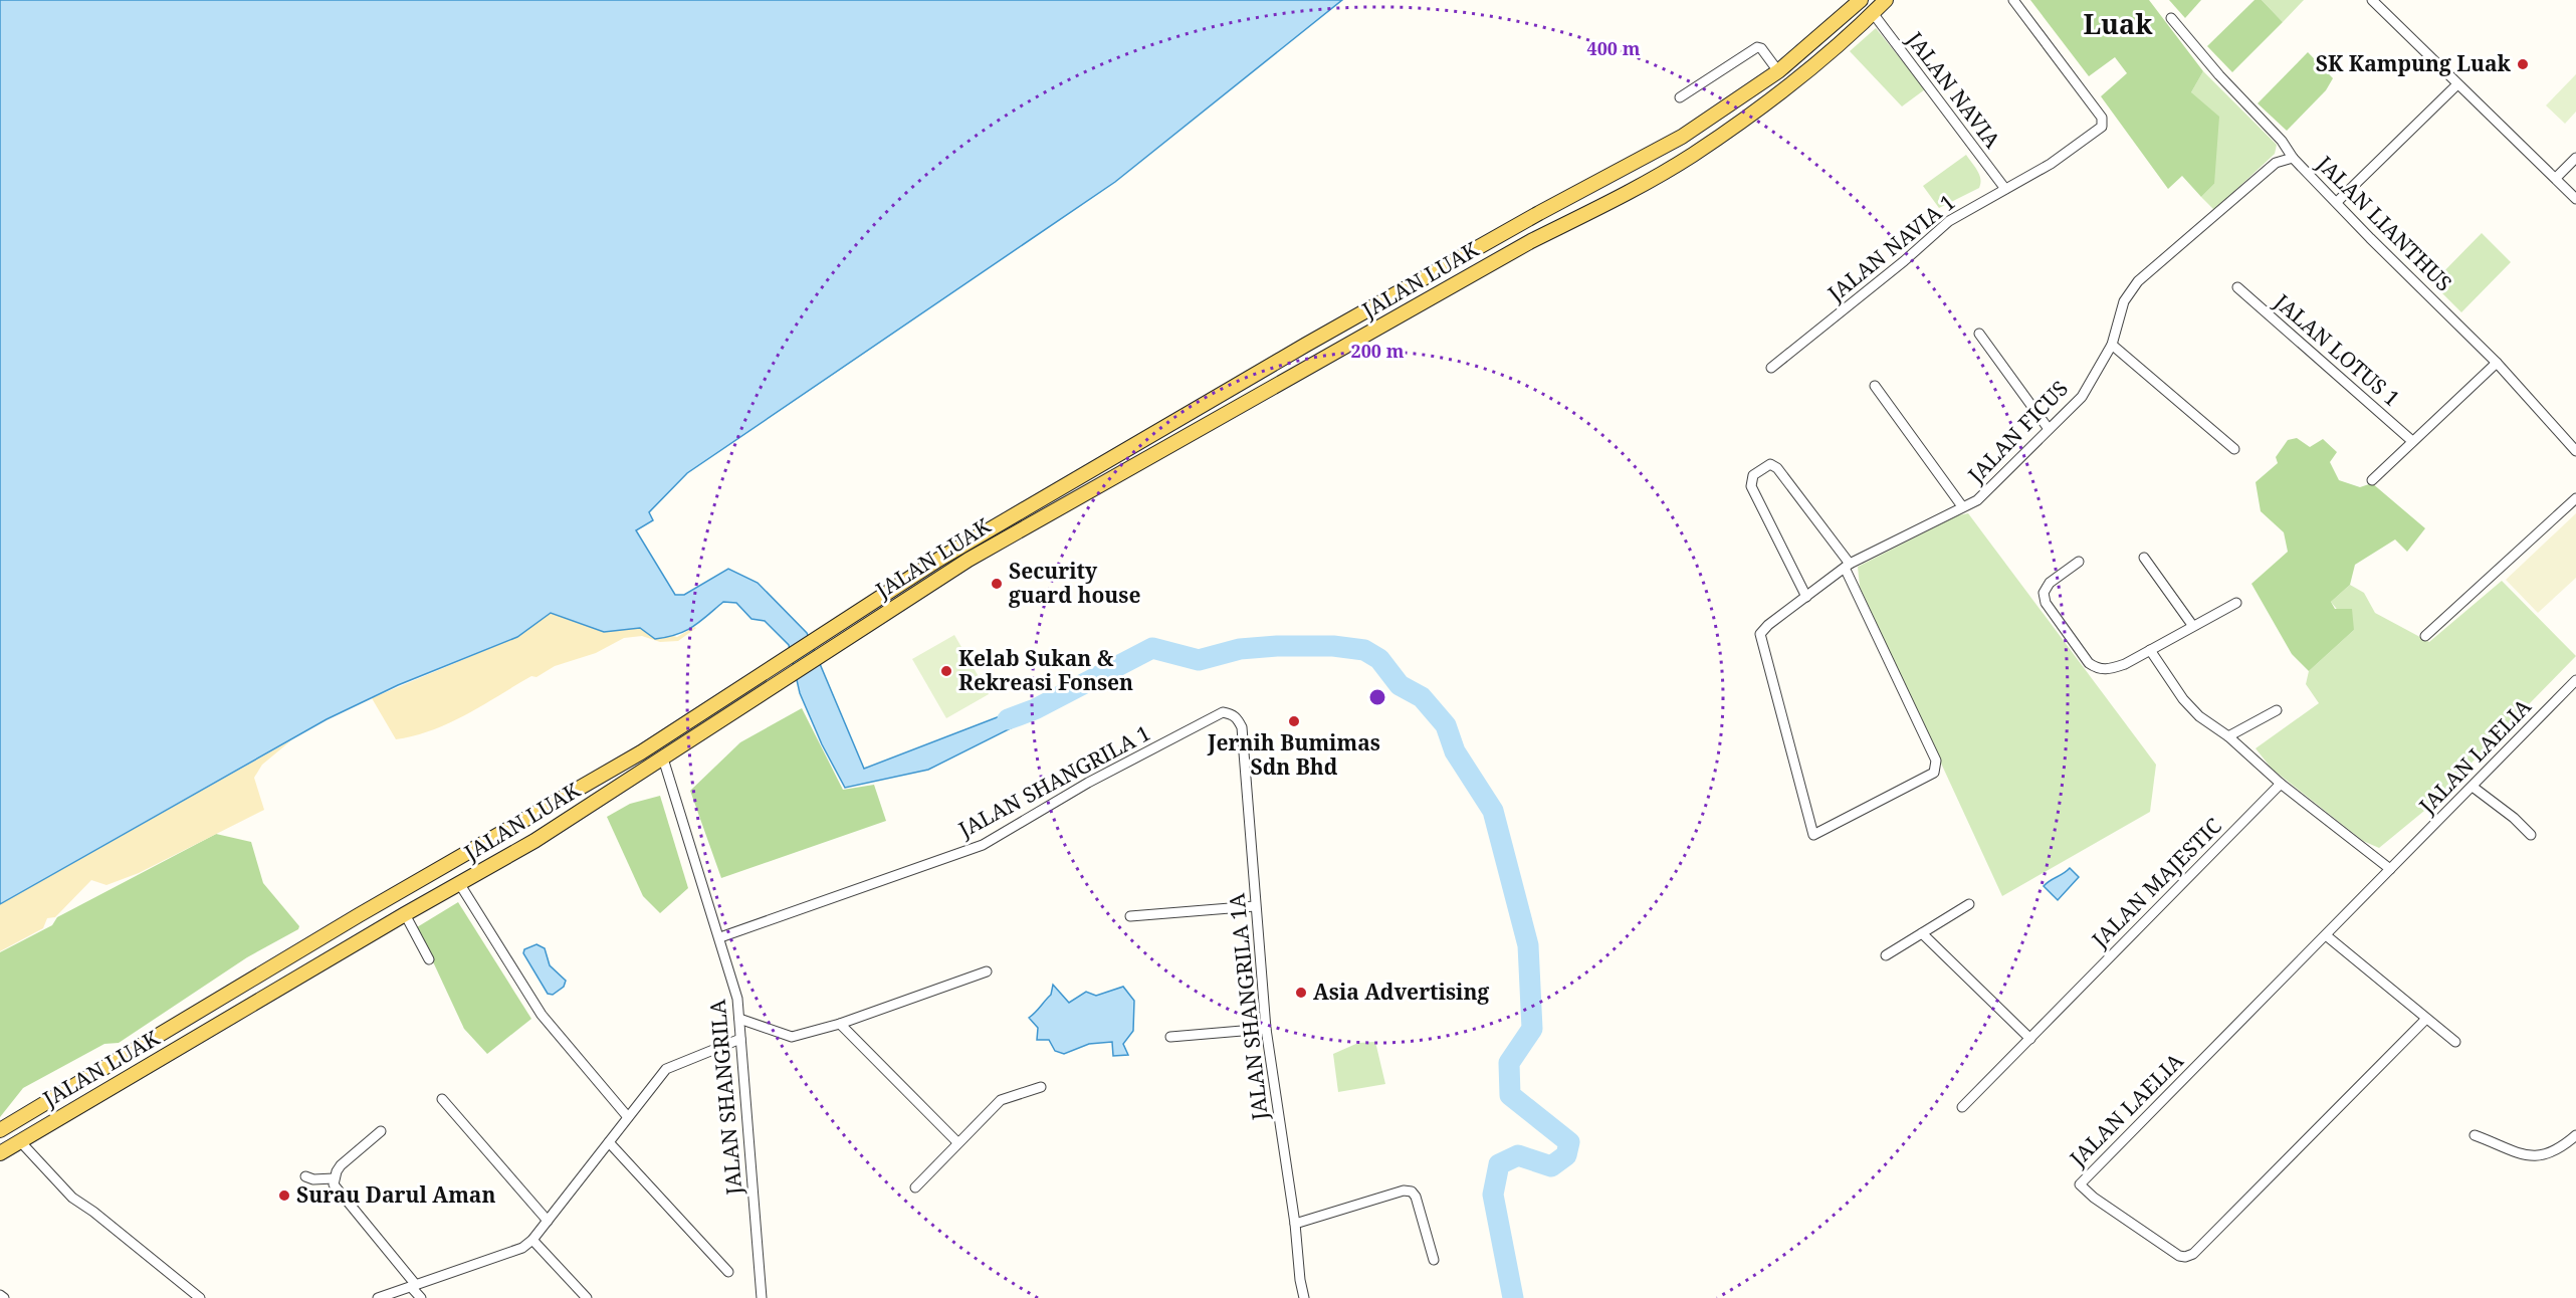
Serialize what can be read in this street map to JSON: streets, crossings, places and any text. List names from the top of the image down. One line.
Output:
{"streets":{"main road":["JALAN LUAK"],"street":["JALAN NAVIA","JALAN LIANTHUS","JALAN NAVIA 1","JALAN LOTUS 1","JALAN FICUS","JALAN LAELIA","JALAN SHANGRILA 1","JALAN MAJESTIC","JALAN SHANGRILA 1A","JALAN SHANGRILA"]},"crossings":[["JALAN NAVIA","JALAN NAVIA 1"],["JALAN NAVIA","JALAN LUAK"],["JALAN LIANTHUS","JALAN FICUS"],["JALAN LUAK","JALAN SHANGRILA"],["JALAN SHANGRILA 1","JALAN SHANGRILA 1A"],["JALAN SHANGRILA 1","JALAN SHANGRILA"]],"districts":["Luak"],"places":["SK Kampung Luak","Security guard house","Kelab Sukan & Rekreasi Fonsen","Jernih Bumimas Sdn Bhd","Asia Advertising","Surau Darul Aman"],"rings":["400 m","200 m"]}
